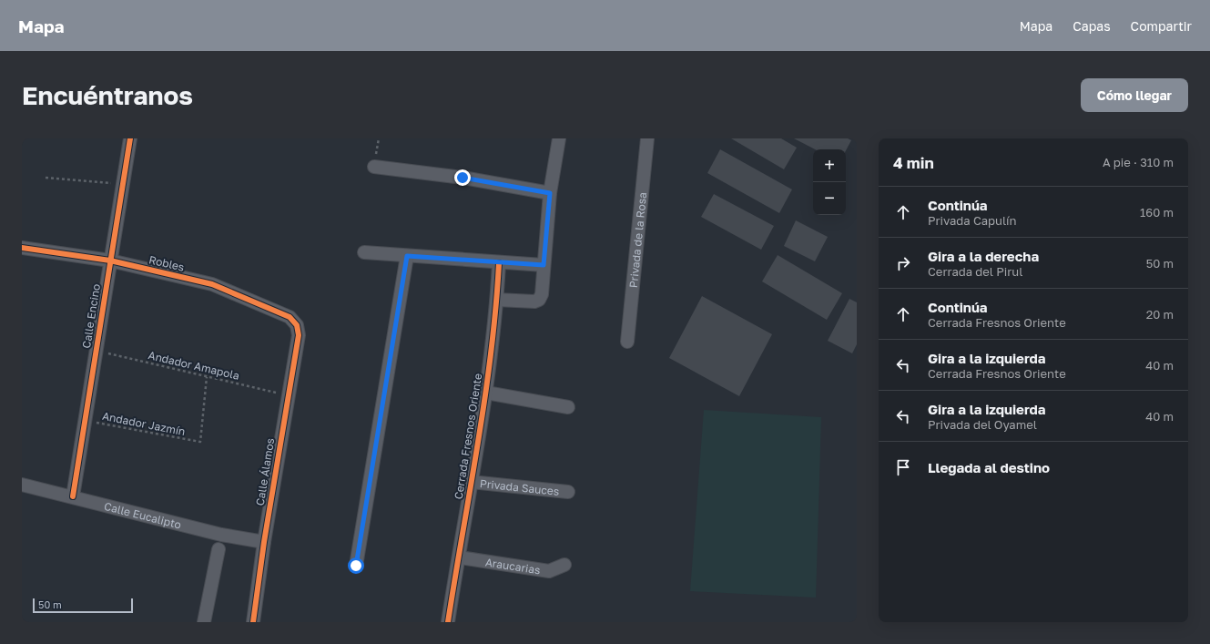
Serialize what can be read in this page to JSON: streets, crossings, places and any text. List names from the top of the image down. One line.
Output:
{"streets":{"street":["Privada de la Rosa","Robles","Calle Encino","Cerrada Fresnos Oriente","Calle Álamos","Privada Sauces","Calle Eucalipto","Araucarias"],"path":["Andador Amapola","Andador Jazmín"]},"crossings":[["Robles","Calle Encino"],["Robles","Calle Álamos"],["Calle Encino","Andador Amapola"],["Calle Encino","Andador Jazmín"],["Calle Encino","Calle Eucalipto"],["Andador Amapola","Andador Jazmín"],["Andador Amapola","Calle Álamos"],["Cerrada Fresnos Oriente","Privada Sauces"],["Cerrada Fresnos Oriente","Araucarias"],["Calle Álamos","Calle Eucalipto"]],"scale_bar":"50 m","page":{"header":"Mapa","nav":["Mapa","Capas","Compartir"],"buttons":"Cómo llegar","title":"Encuéntranos","heading":["4 min","A pie · 310 m"],"map_buttons":["+","−"],"list":[["Continúa","Privada Capulín","160 m"],["Gira a la derecha","Cerrada del Pirul","50 m"],["Continúa","Cerrada Fresnos Oriente","20 m"],["Gira a la izquierda","Cerrada Fresnos Oriente","40 m"],["Gira a la izquierda","Privada del Oyamel","40 m"],"Llegada al destino"],"scale":"50 m"}}
